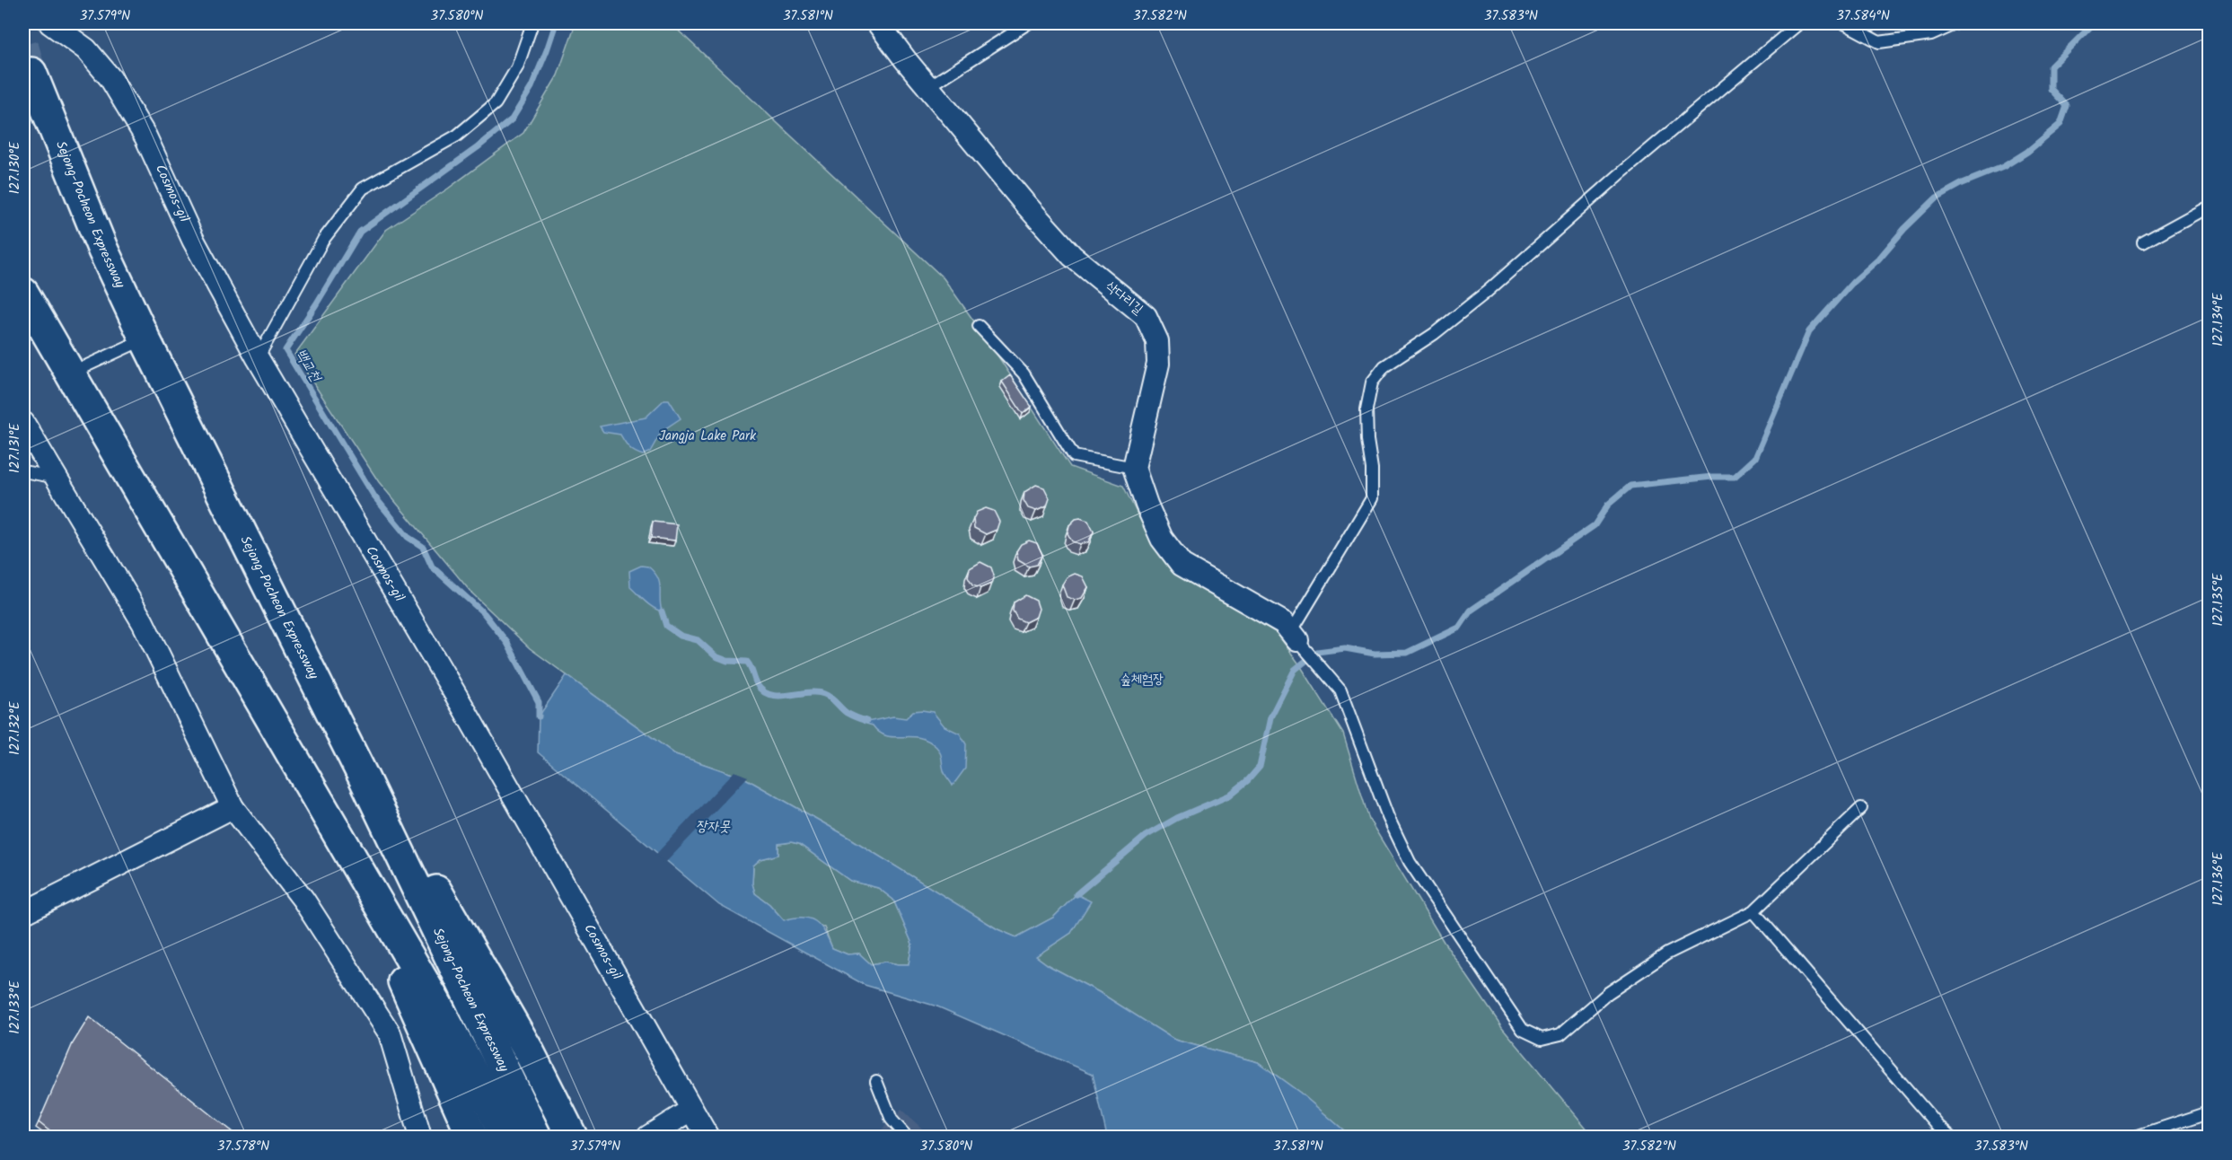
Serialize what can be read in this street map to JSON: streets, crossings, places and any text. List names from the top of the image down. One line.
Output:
{"streets":{"highway":["Sejong-Pocheon Expressway"],"street":["Cosmos-gil","삭다리길"]},"water":["백교천","장자못"],"parks":["Jangja Lake Park","숲체험장"],"coordinates":["37.579°N","37.580°N","37.581°N","37.582°N","37.583°N","37.584°N","127.130°E","127.134°E","127.131°E","127.135°E","127.132°E","127.136°E","127.133°E","37.578°N"]}
